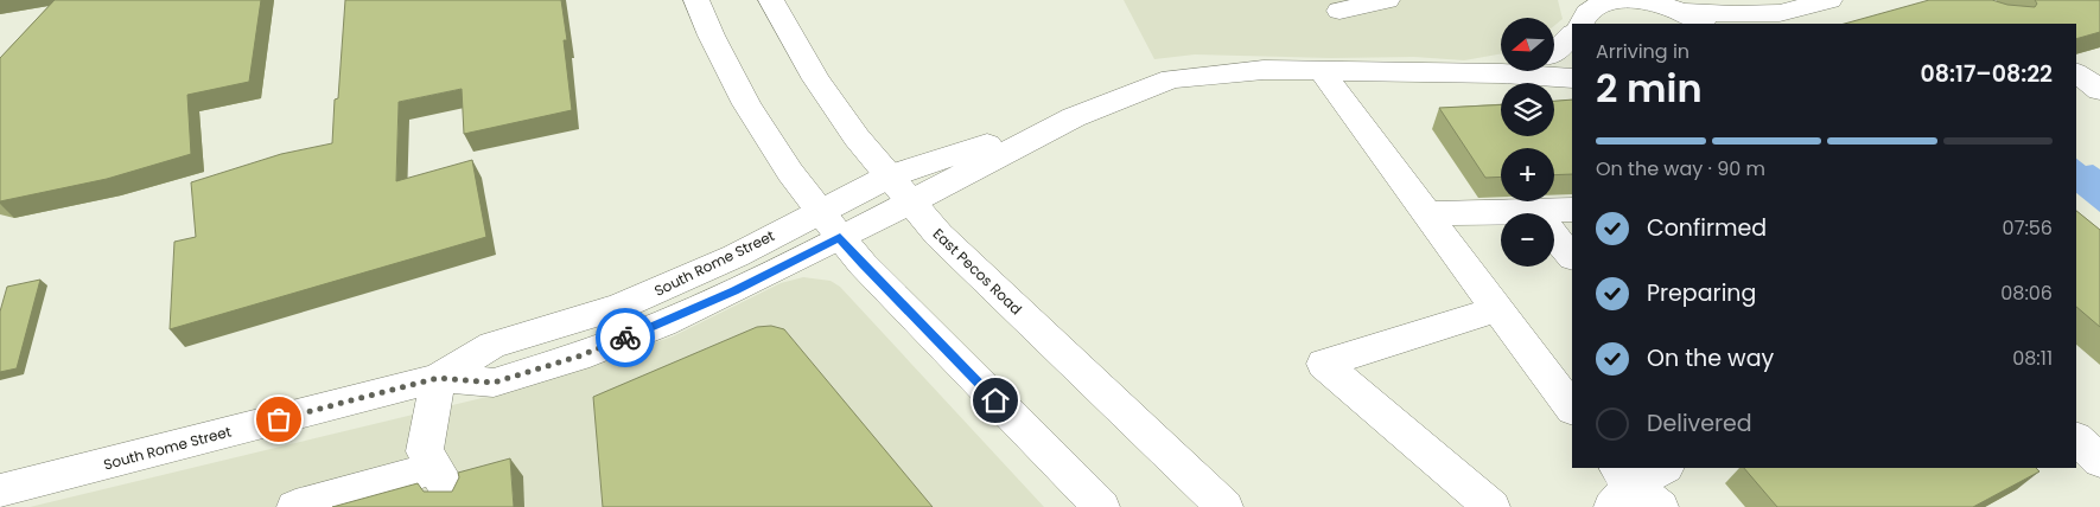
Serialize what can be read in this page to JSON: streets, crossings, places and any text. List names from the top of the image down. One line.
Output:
{"streets":{"main road":["South Rome Street","East Pecos Road"]},"crossings":[["South Rome Street","East Pecos Road"]],"north":"left","page":{"map_buttons":["+","−"],"heading":["2 min","Arriving in","08:17–08:22"],"bar":"On the way · 90 m","list":[["Confirmed","07:56"],["Preparing","08:06"],["On the way","08:11"],"Delivered"]}}
